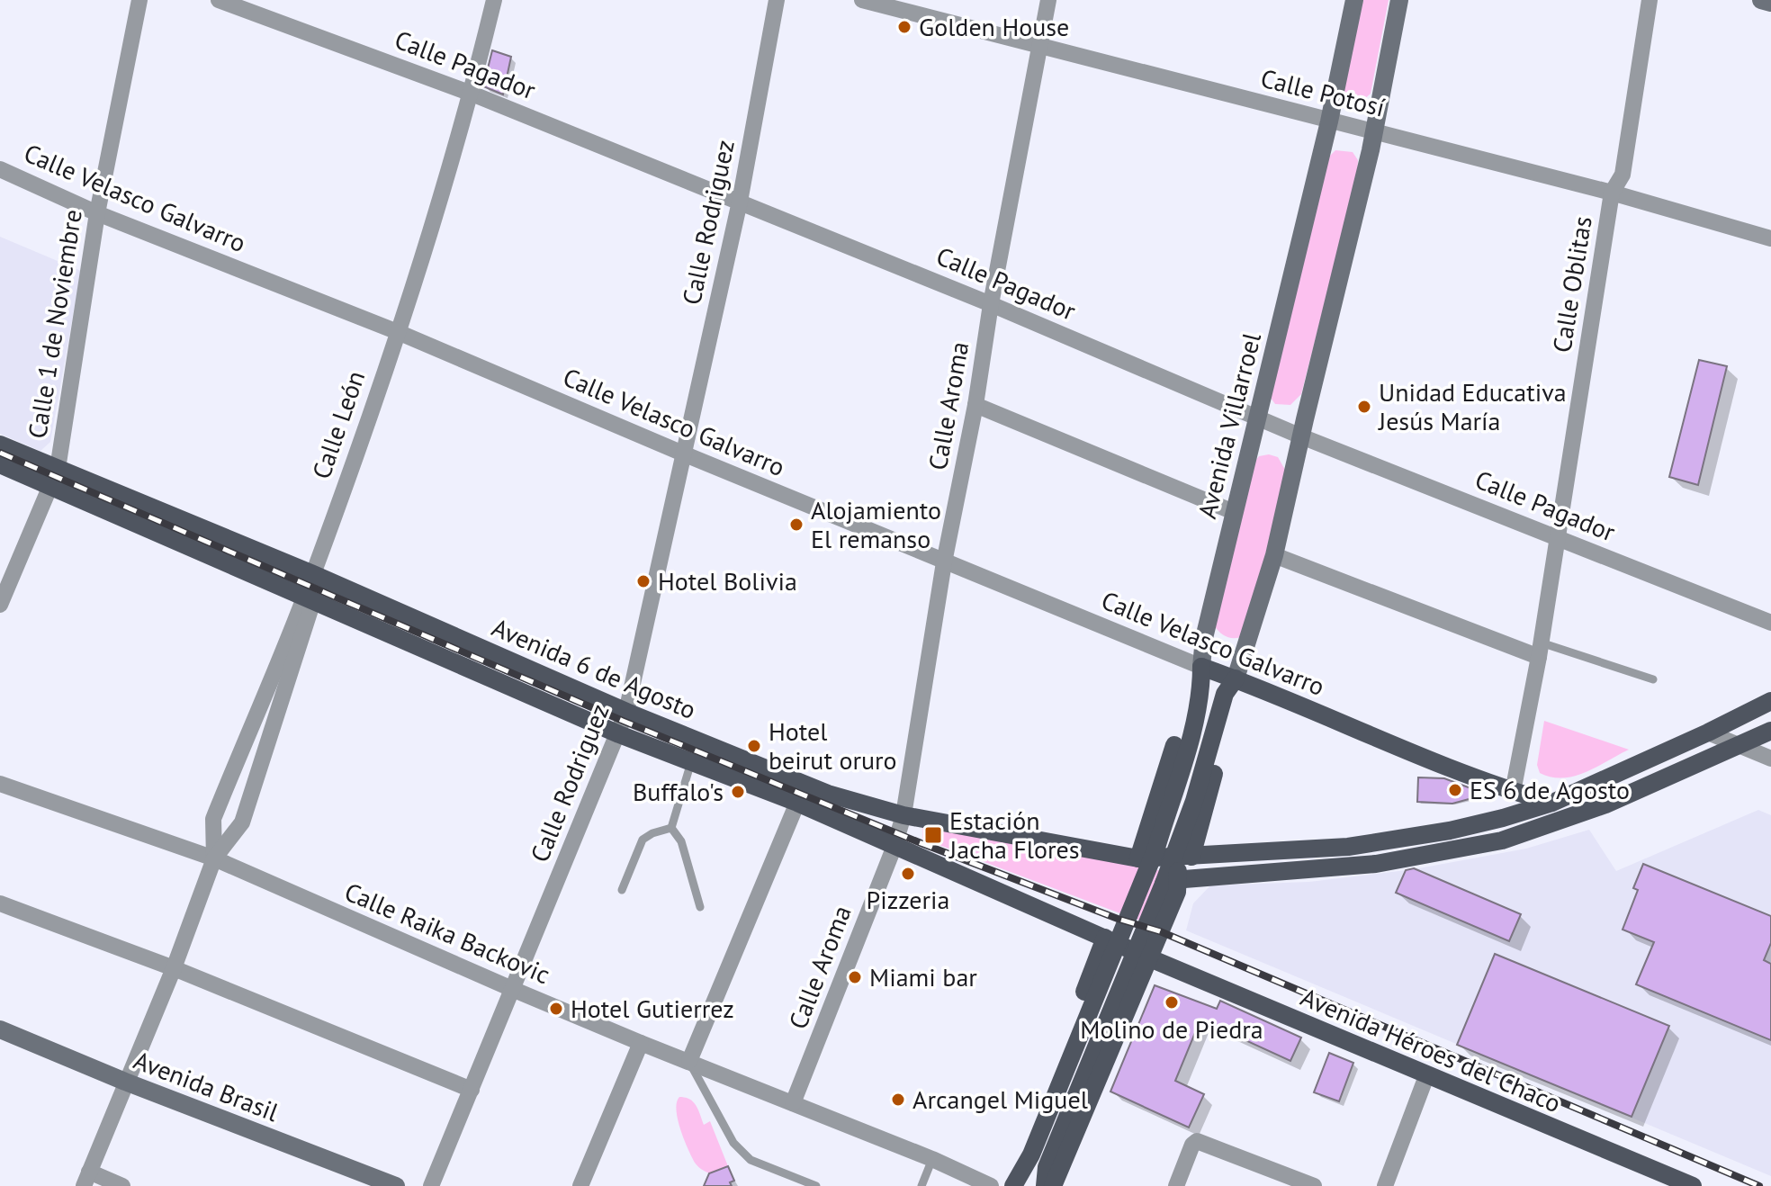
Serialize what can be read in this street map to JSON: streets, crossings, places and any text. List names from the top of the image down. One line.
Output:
{"streets":{"main road":["Calle Velasco Galvarro","Avenida Villarroel","Avenida 6 de Agosto","Avenida Héroes del Chaco","Avenida Brasil"],"street":["Calle Pagador","Calle Potosí","Calle Rodriguez","Calle Oblitas","Calle 1 de Noviembre","Calle Aroma","Calle León","Calle Raika Backovic"]},"crossings":[["Calle Pagador","Calle Rodriguez"],["Calle Pagador","Calle Oblitas"],["Calle Pagador","Calle Aroma"],["Calle Pagador","Calle León"],["Calle Pagador","Avenida Villarroel"],["Calle Potosí","Calle Oblitas"],["Calle Potosí","Calle Aroma"],["Calle Potosí","Avenida Villarroel"],["Calle Velasco Galvarro","Calle Rodriguez"],["Calle Velasco Galvarro","Calle Oblitas"],["Calle Velasco Galvarro","Calle 1 de Noviembre"],["Calle Velasco Galvarro","Calle Aroma"],["Calle Velasco Galvarro","Calle León"],["Calle Velasco Galvarro","Avenida Villarroel"],["Calle Velasco Galvarro","Avenida 6 de Agosto"],["Calle Rodriguez","Avenida 6 de Agosto"],["Calle Rodriguez","Calle Raika Backovic"],["Calle 1 de Noviembre","Avenida 6 de Agosto"],["Calle Aroma","Avenida 6 de Agosto"],["Calle Aroma","Calle Raika Backovic"],["Calle León","Avenida 6 de Agosto"],["Calle León","Calle Raika Backovic"],["Calle León","Avenida Brasil"],["Avenida Villarroel","Avenida 6 de Agosto"],["Avenida 6 de Agosto","Avenida Héroes del Chaco"]],"places":{"other":["Golden House","Unidad Educativa Jesús María","Alojamiento El remanso","Hotel Bolivia","Hotel beirut oruro","ES 6 de Agosto","Buffalo's","Pizzeria","Miami bar","Molino de Piedra","Hotel Gutierrez","Arcangel Miguel"],"transit":["Estación Jacha Flores"]}}
